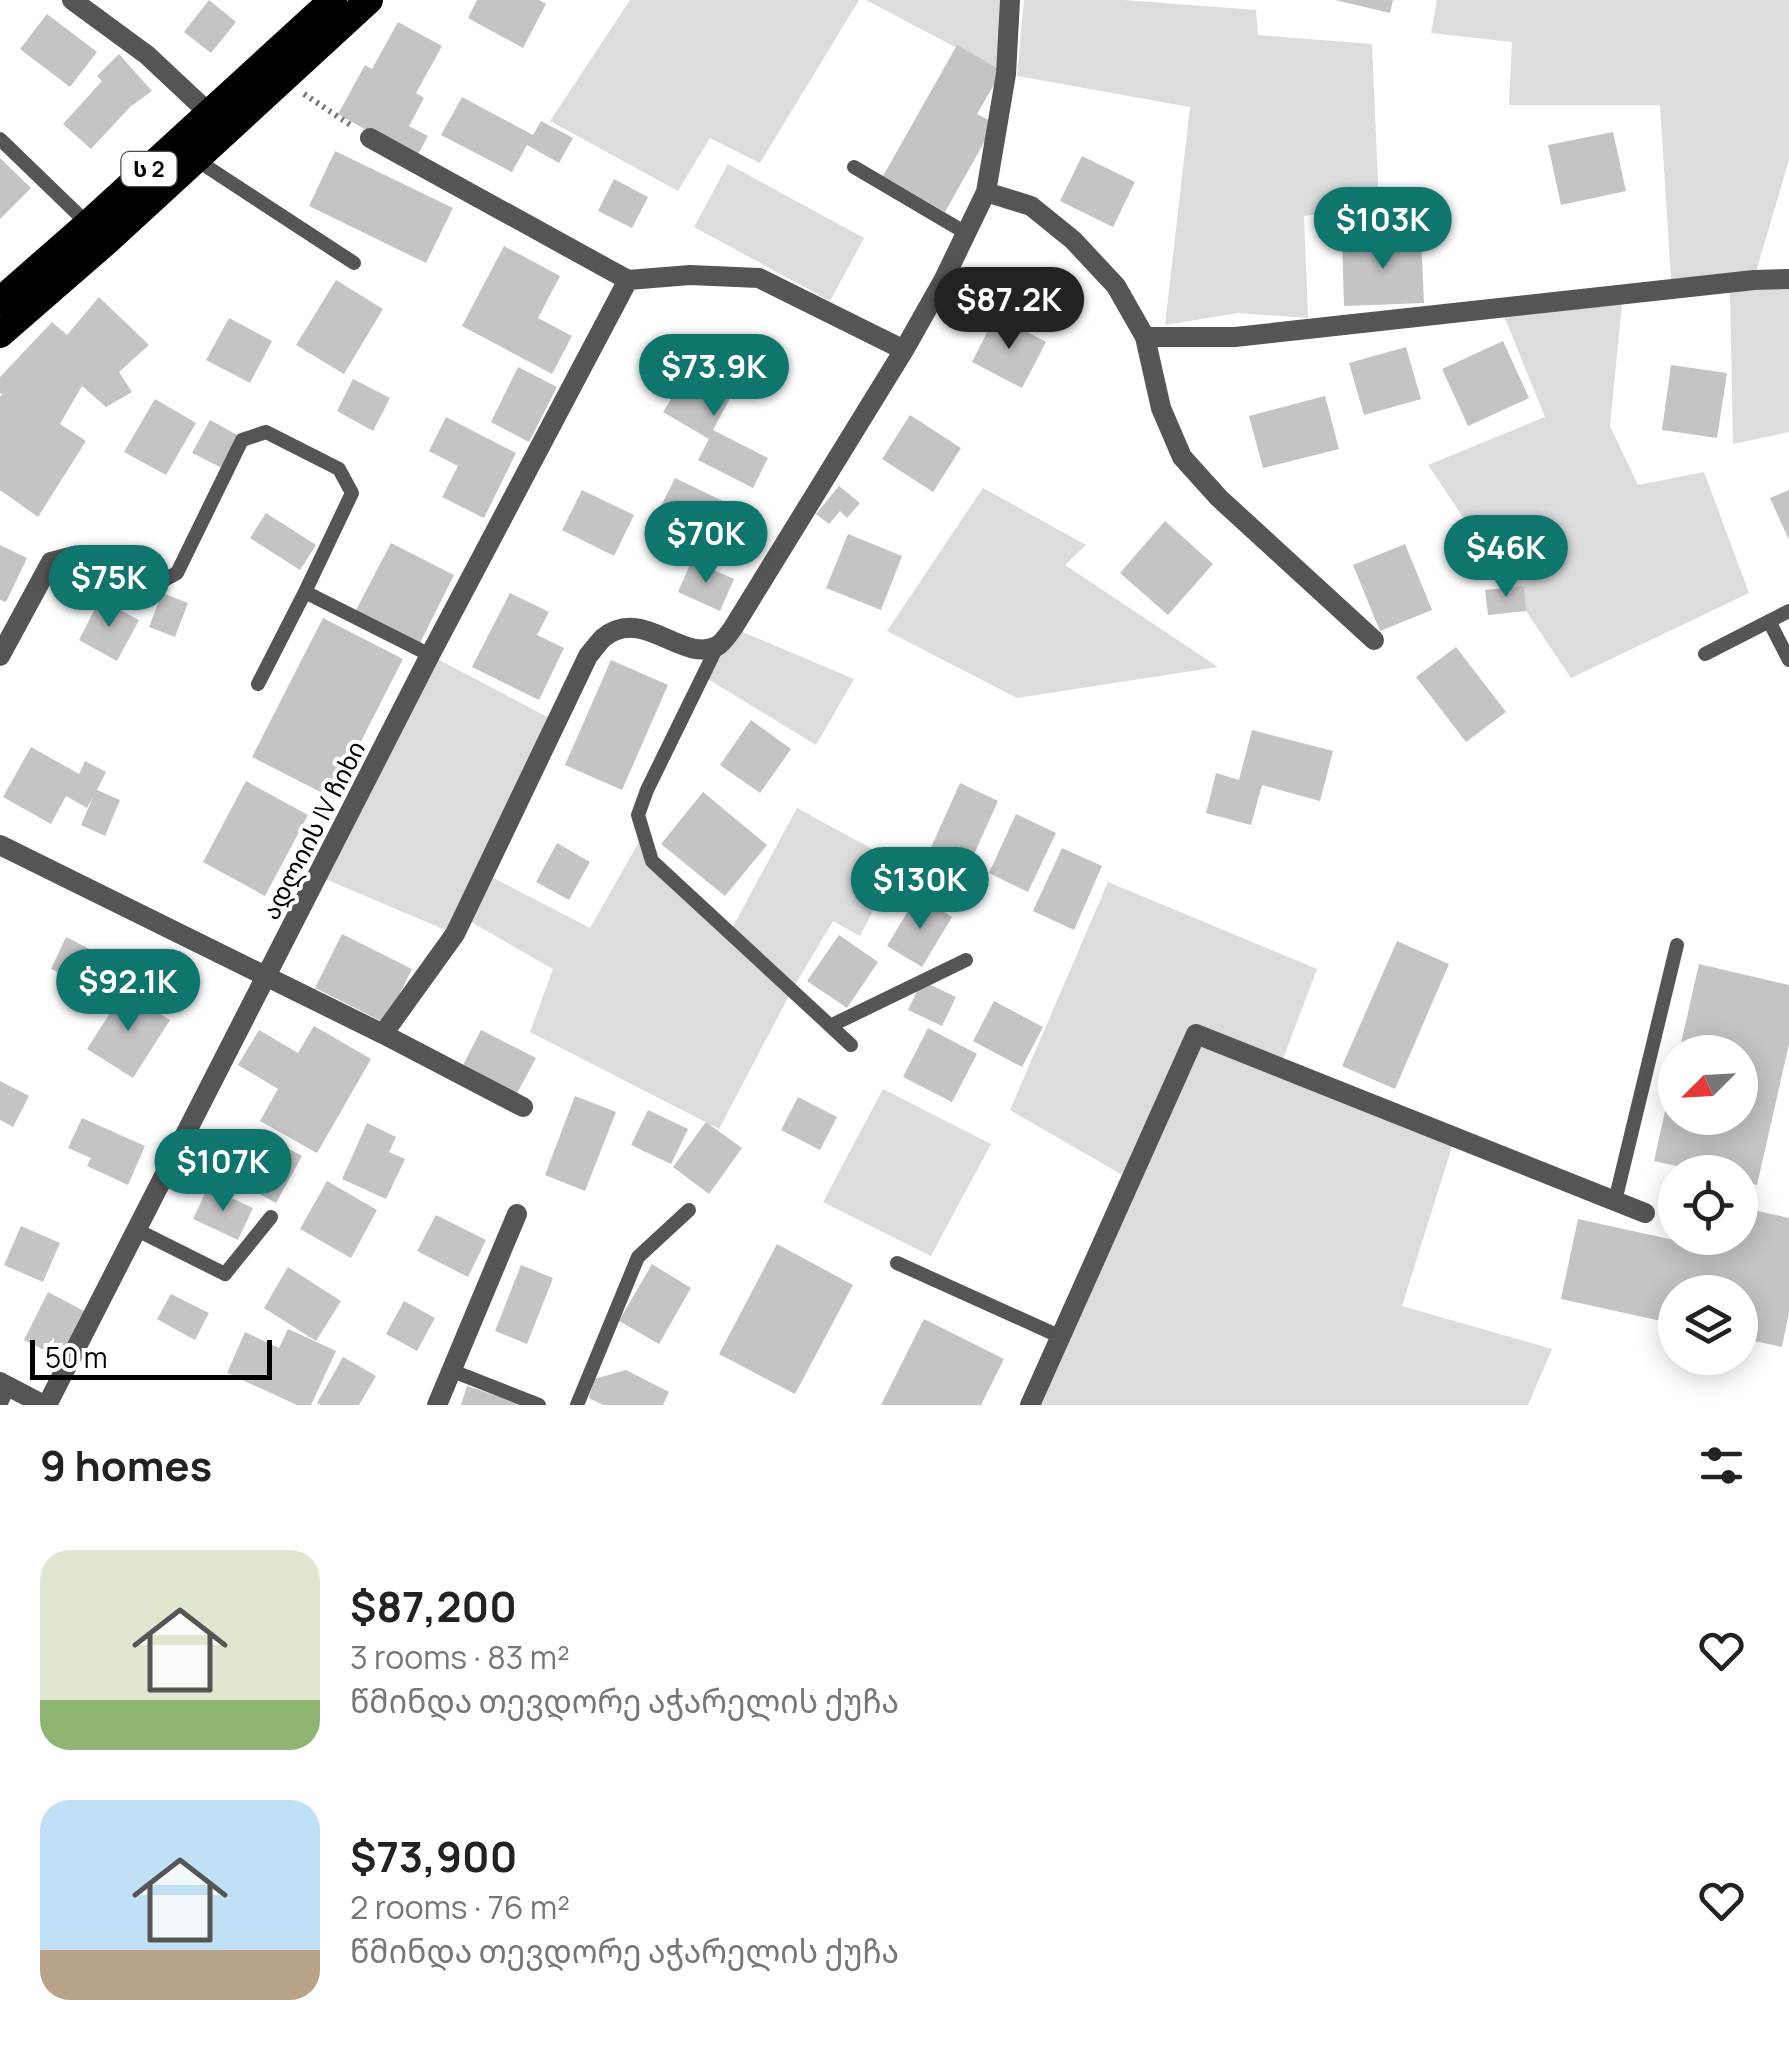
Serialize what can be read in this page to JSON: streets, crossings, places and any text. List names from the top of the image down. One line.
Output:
{"streets":{"highway":["ს 2"],"street":["ადლიის IV ჩიხი"]},"scale_bar":"50 m","north":"bottom left","page":{"price":["$103K","$87.2K","$73.9K","$70K","$46K","$75K","$130K","$92.1K","$107K"],"scale":"50 m","heading":"9 homes","list":[{"name":"$87,200","note":"3 rooms · 83 m² · წმინდა თევდორე აჭარელის ქუჩა"},{"name":"$73,900","note":"2 rooms · 76 m² · წმინდა თევდორე აჭარელის ქუჩა"}]}}
